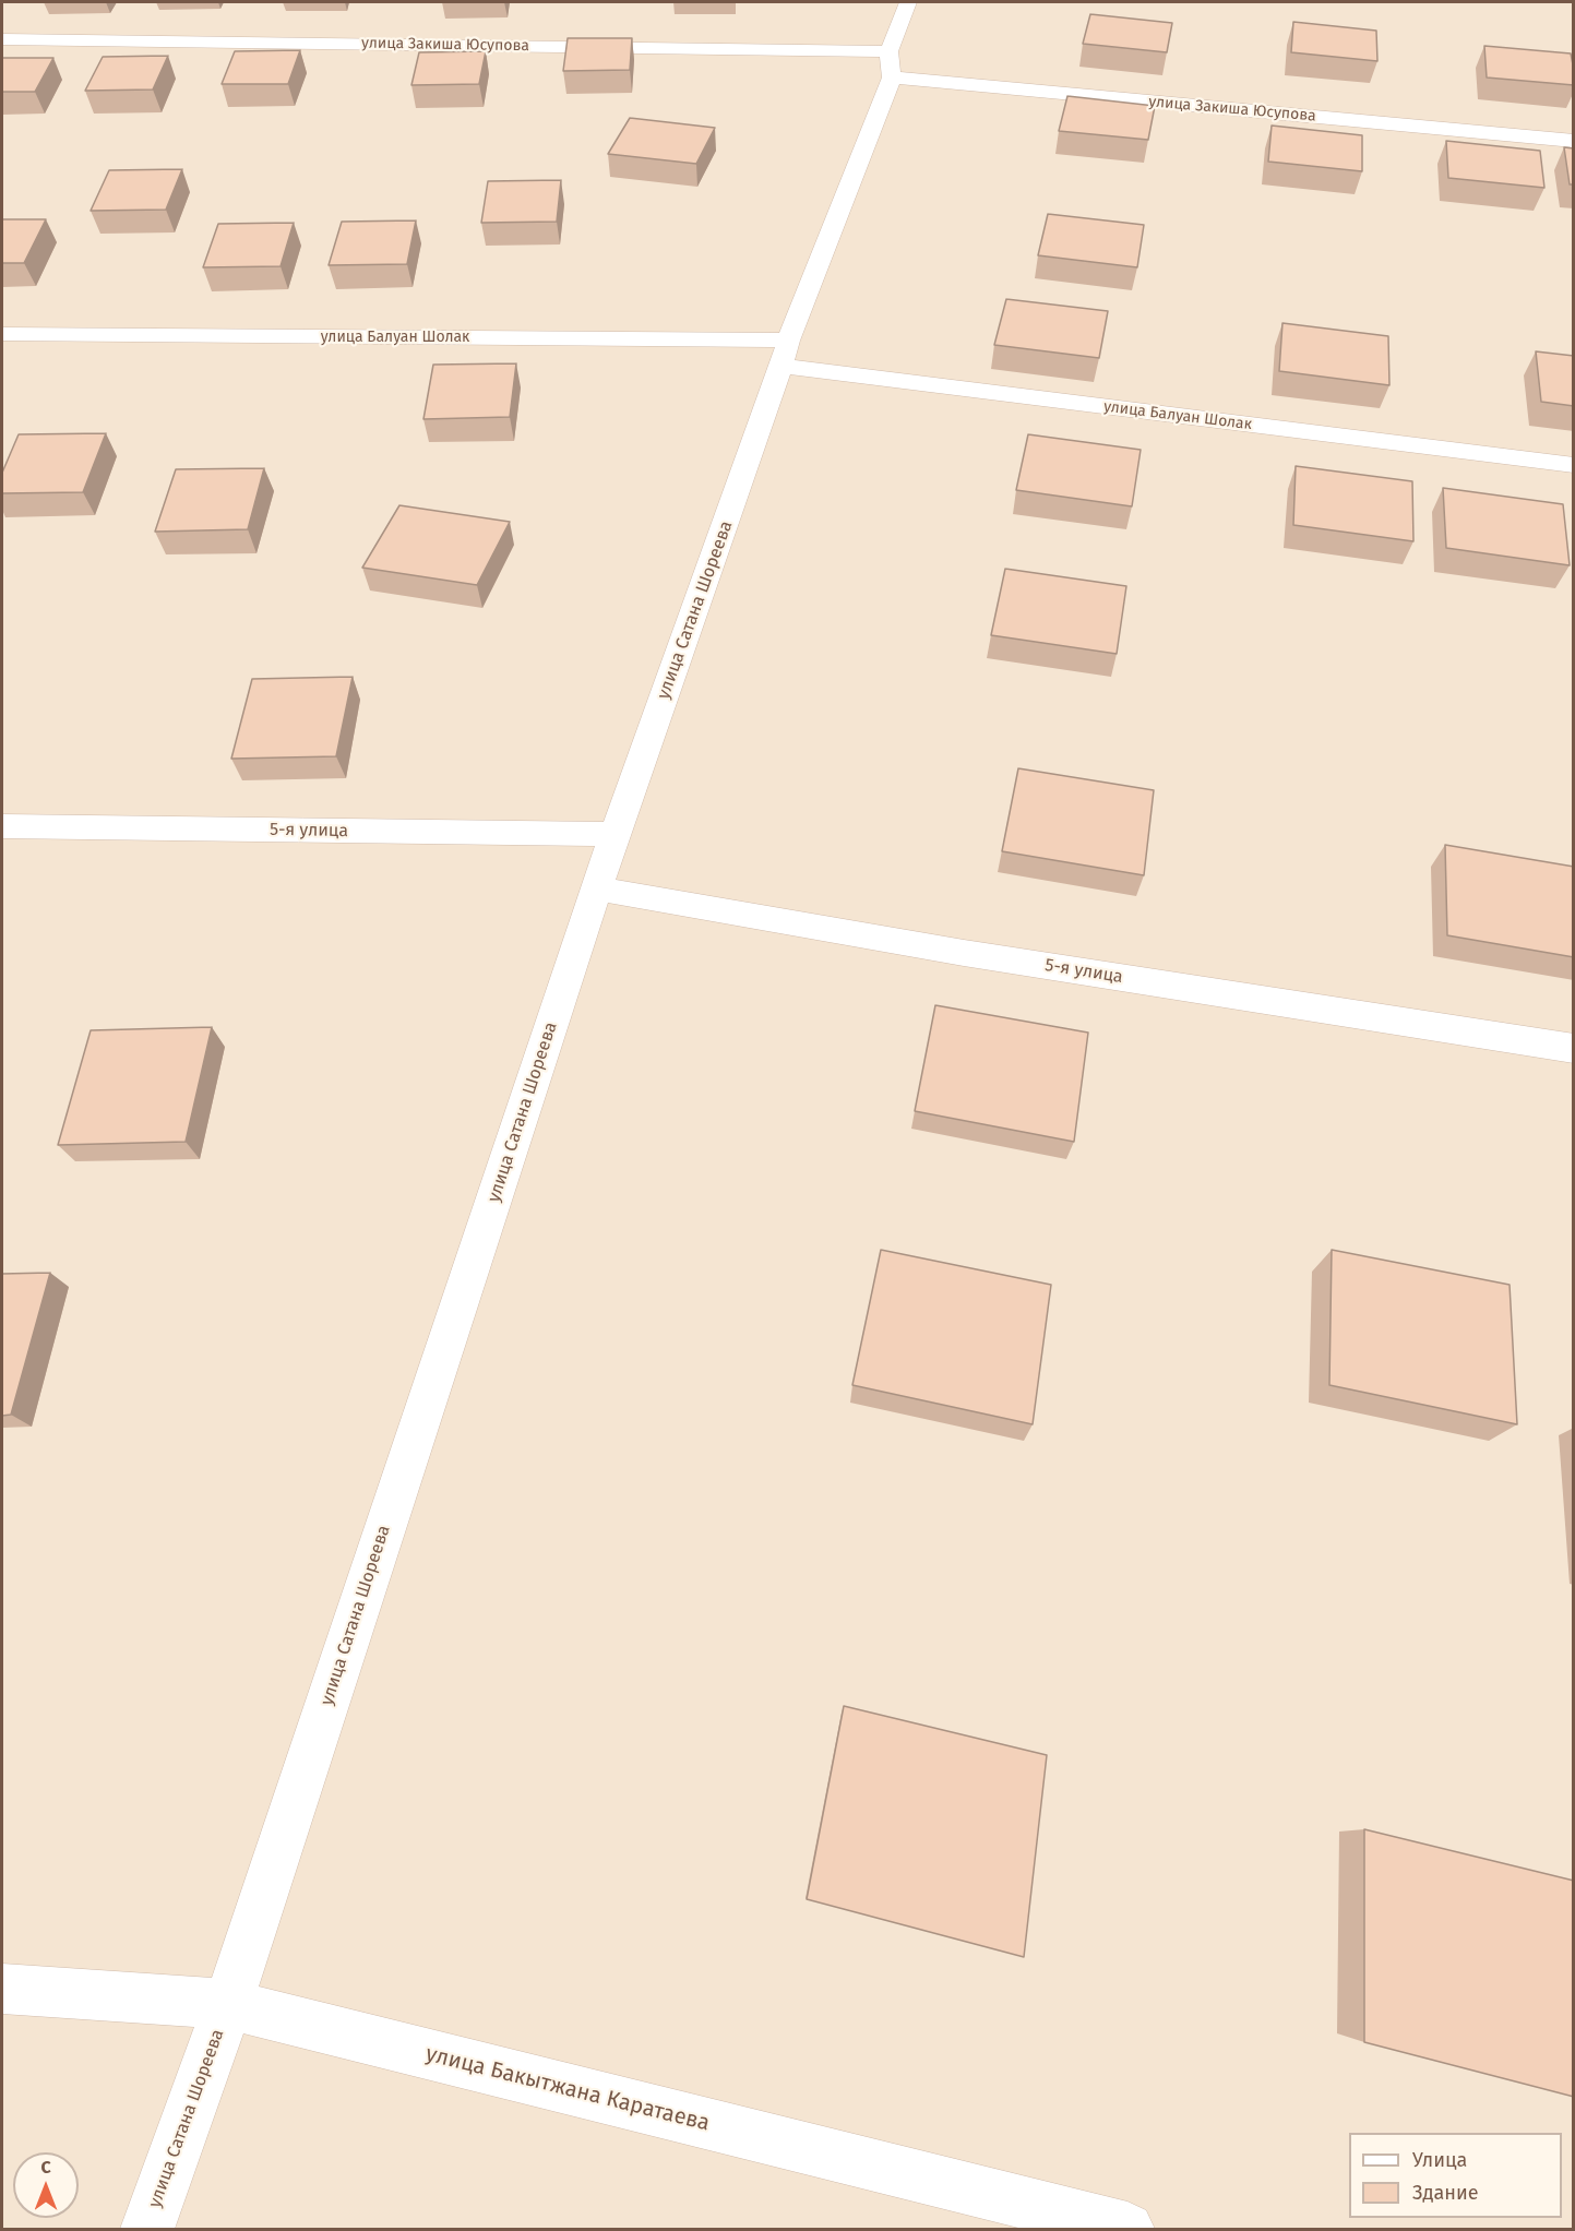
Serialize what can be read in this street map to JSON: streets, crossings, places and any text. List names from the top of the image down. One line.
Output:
{"streets":{"street":["улица Закиша Юсупова","улица Балуан Шолак","улица Сатана Шореева","5-я улица","улица Бакытжана Каратаева"]},"crossings":[["улица Закиша Юсупова","улица Сатана Шореева"],["улица Балуан Шолак","улица Сатана Шореева"],["улица Сатана Шореева","5-я улица"],["улица Сатана Шореева","улица Бакытжана Каратаева"]],"legend":["Улица","Здание"],"north":"top"}
